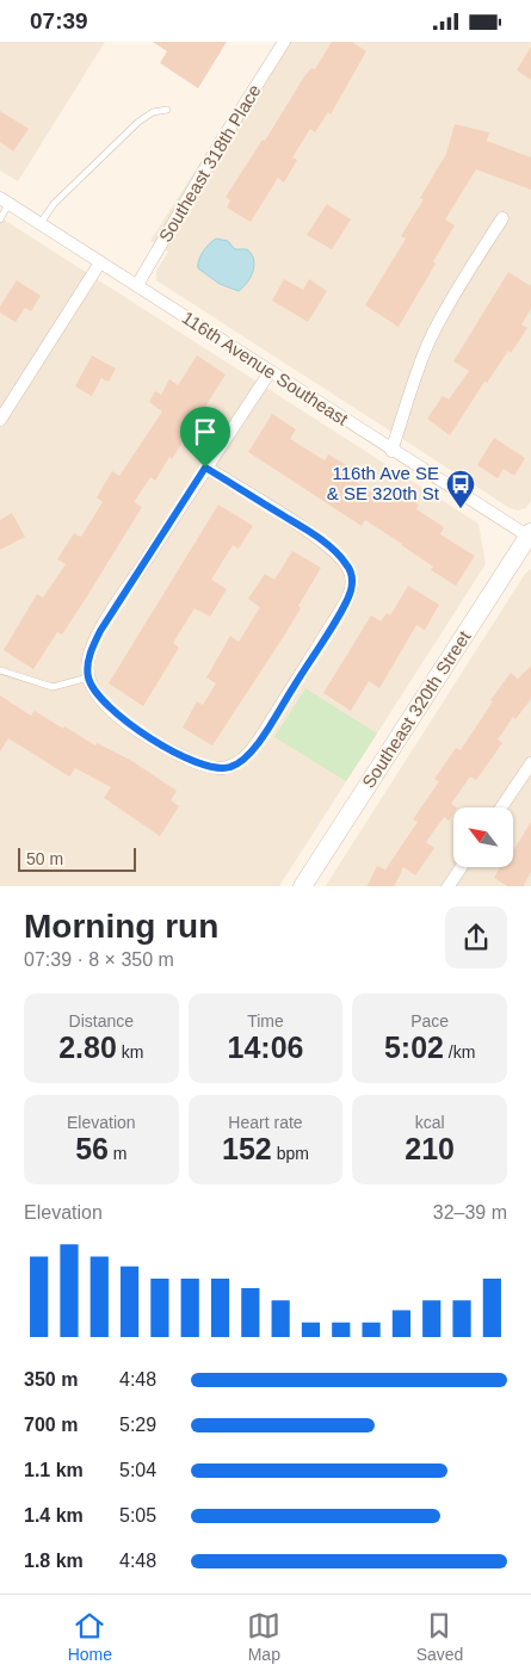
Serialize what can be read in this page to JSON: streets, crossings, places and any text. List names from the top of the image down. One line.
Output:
{"streets":{"street":["Southeast 318th Place","116th Avenue Southeast","Southeast 320th Street"]},"crossings":[["Southeast 318th Place","116th Avenue Southeast"],["116th Avenue Southeast","Southeast 320th Street"]],"places":{"bus stop":["116th Ave SE & SE 320th St"]},"scale_bar":"50 m","north":"top left","page":{"status":"07:39","scale":"50 m","heading":["Morning run","07:39 · 8 × 350 m"],"stats":[["Distance","2.80 km"],["Time","14:06"],["Pace","5:02 /km"],["Elevation","56 m"],["Heart rate","152 bpm"],["kcal","210"]],"chart":["Elevation","32–39 m"],"list":[{"name":"350 m","note":"4:48"},{"name":"700 m","note":"5:29"},{"name":"1.1 km","note":"5:04"},{"name":"1.4 km","note":"5:05"},{"name":"1.8 km","note":"4:48"}],"tabs":["Home","Map","Saved"]}}
